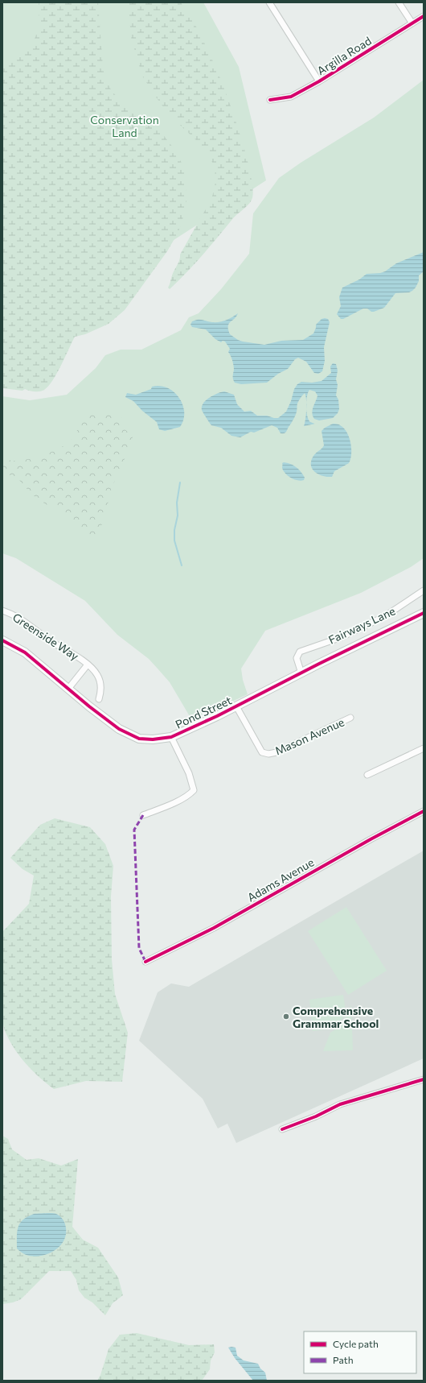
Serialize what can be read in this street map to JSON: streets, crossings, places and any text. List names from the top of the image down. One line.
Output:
{"streets":{"street":["Argilla Road","Fairways Lane","Greenside Way","Pond Street","Mason Avenue","Adams Avenue"]},"crossings":[["Fairways Lane","Pond Street"],["Greenside Way","Pond Street"],["Pond Street","Mason Avenue"]],"parks":["Conservation Land"],"places":["Comprehensive Grammar School"],"legend":["Cycle path","Path"]}
